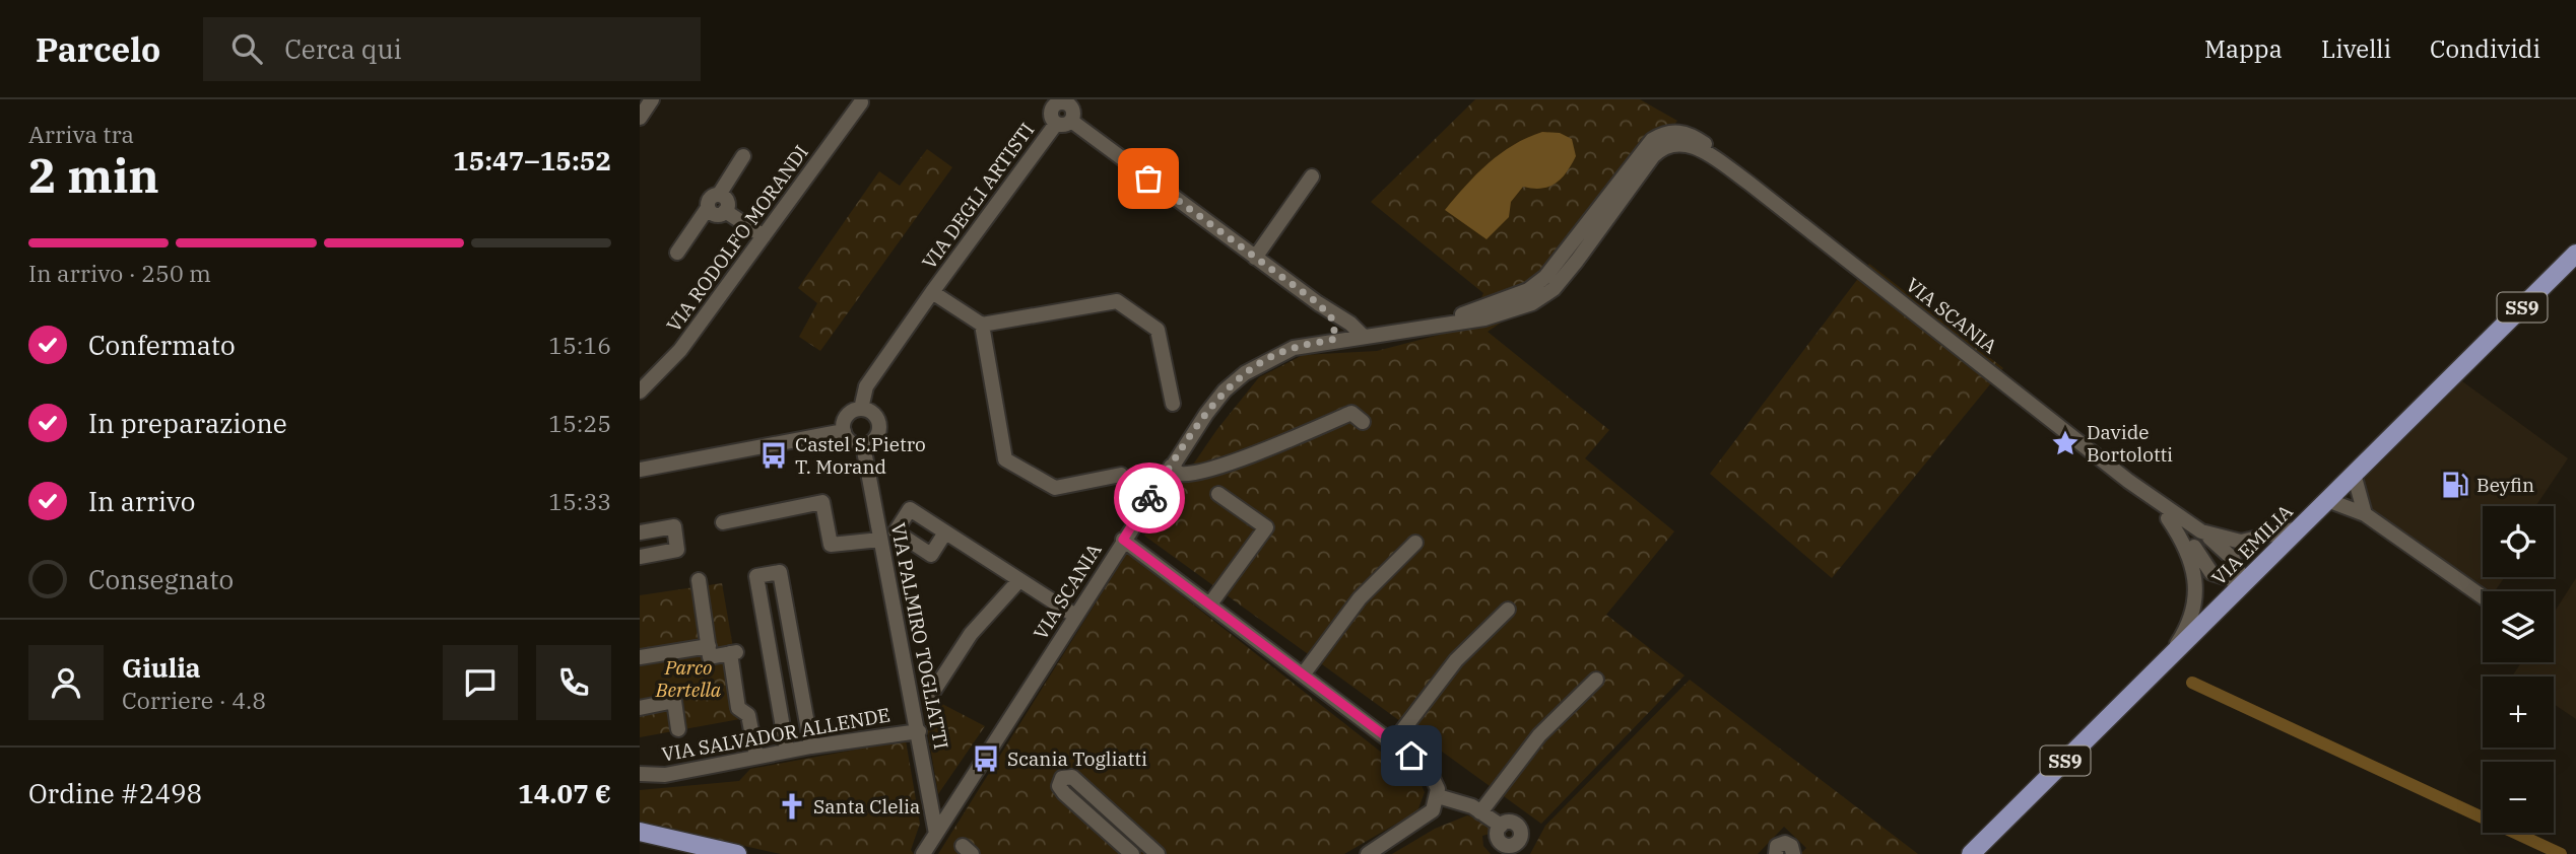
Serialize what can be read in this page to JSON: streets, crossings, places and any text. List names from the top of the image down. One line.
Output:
{"streets":{"main road":["SS9","VIA EMILIA"],"street":["VIA DEGLI ARTISTI","VIA RODOLFO MORANDI","VIA SCANIA","VIA PALMIRO TOGLIATTI","VIA SALVADOR ALLENDE"]},"crossings":[["VIA DEGLI ARTISTI","VIA PALMIRO TOGLIATTI"],["SS9","VIA SCANIA"],["SS9","VIA EMILIA"],["VIA SCANIA","VIA EMILIA"],["VIA SCANIA","VIA PALMIRO TOGLIATTI"],["VIA PALMIRO TOGLIATTI","VIA SALVADOR ALLENDE"]],"parks":["Parco Bertella"],"places":{"place":["Davide Bortolotti"],"bus stop":["Castel S.Pietro T. Morand","Scania Togliatti"],"fuel station":["Beyfin"],"church":["Santa Clelia"]},"page":{"header":"Parcelo","search":"Cerca qui","nav":["Mappa","Livelli","Condividi"],"heading":["2 min","Arriva tra","15:47–15:52"],"panel":["Giulia","Corriere · 4.8","Ordine #2498","14.07 €"],"bar":"In arrivo · 250 m","list":[["Confermato","15:16"],["In preparazione","15:25"],["In arrivo","15:33"],"Consegnato"],"map_buttons":["+","−"]}}
